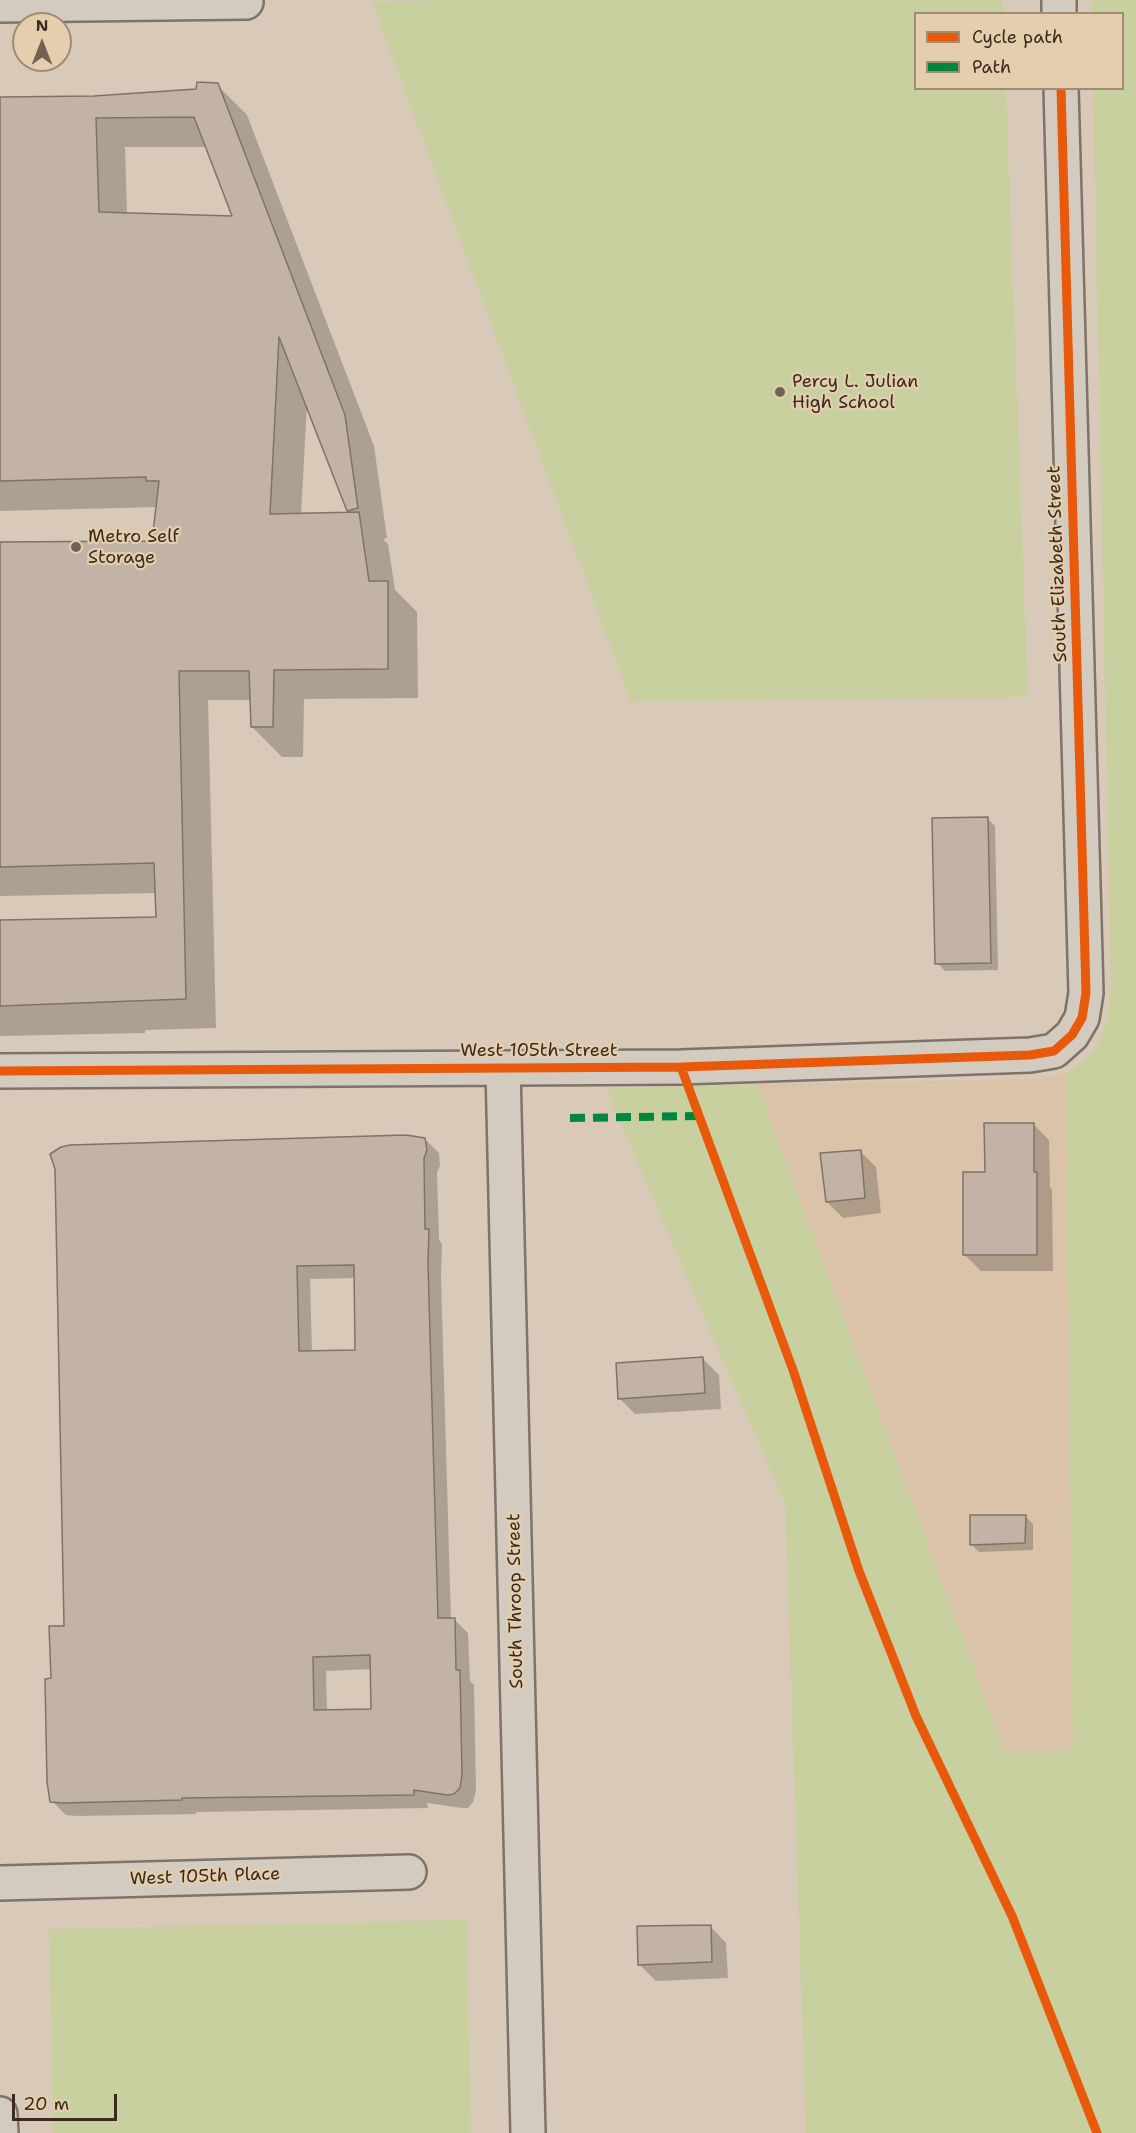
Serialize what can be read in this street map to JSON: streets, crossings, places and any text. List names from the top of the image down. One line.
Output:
{"streets":{"street":["South Elizabeth Street","West 105th Street","South Throop Street","West 105th Place"]},"crossings":[["South Elizabeth Street","West 105th Street"],["West 105th Street","South Throop Street"]],"places":["Percy L. Julian High School","Metro Self Storage"],"legend":["Cycle path","Path"],"scale_bar":"20 m","north":"top"}
